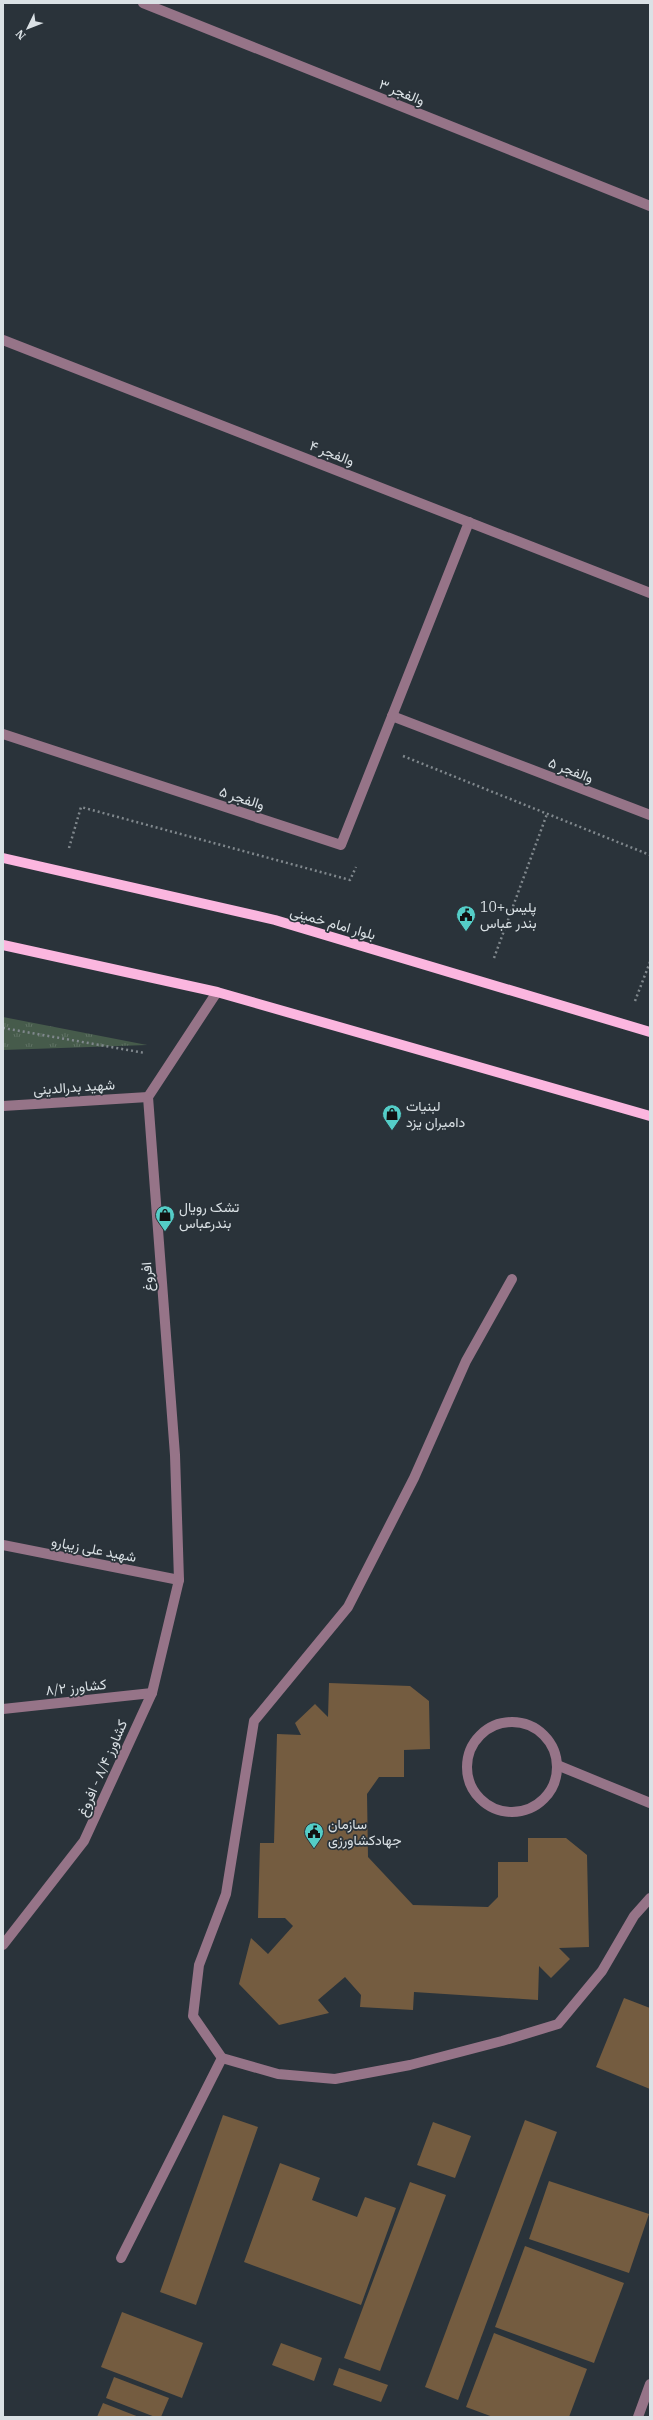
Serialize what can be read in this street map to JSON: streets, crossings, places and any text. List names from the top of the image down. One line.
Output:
{"streets":{"main road":["بلوار امام خمینی"],"street":["والفجر ۳","والفجر ۴","والفجر ۵","شهید بدرالدینی","افروغ","شهید علی زیبارو","کشاورز ۸/۲","کشاورز ۸/۴ - افروغ"]},"crossings":[["والفجر ۴","والفجر ۵"],["شهید بدرالدینی","افروغ"],["افروغ","شهید علی زیبارو"],["افروغ","کشاورز ۸/۴ - افروغ"],["شهید علی زیبارو","کشاورز ۸/۴ - افروغ"],["کشاورز ۸/۲","کشاورز ۸/۴ - افروغ"]],"places":{"public building":["پليس+10 بندر عباس","سازمان جهادکشاورزی"],"shop":["لبنیات دامیران یزد","تشک رویال بندرعباس"]},"north":"bottom left"}
